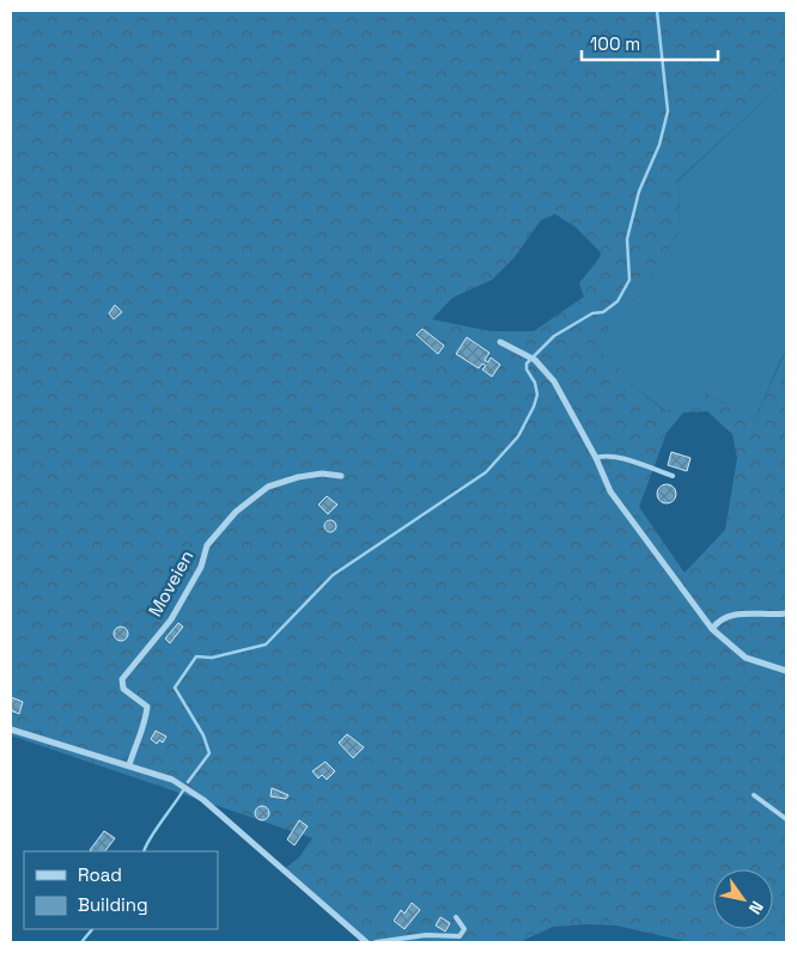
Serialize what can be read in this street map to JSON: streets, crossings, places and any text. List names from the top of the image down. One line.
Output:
{"streets":{"street":["Moveien"]},"legend":["Road","Building"],"scale_bar":"100 m","north":"bottom right"}
